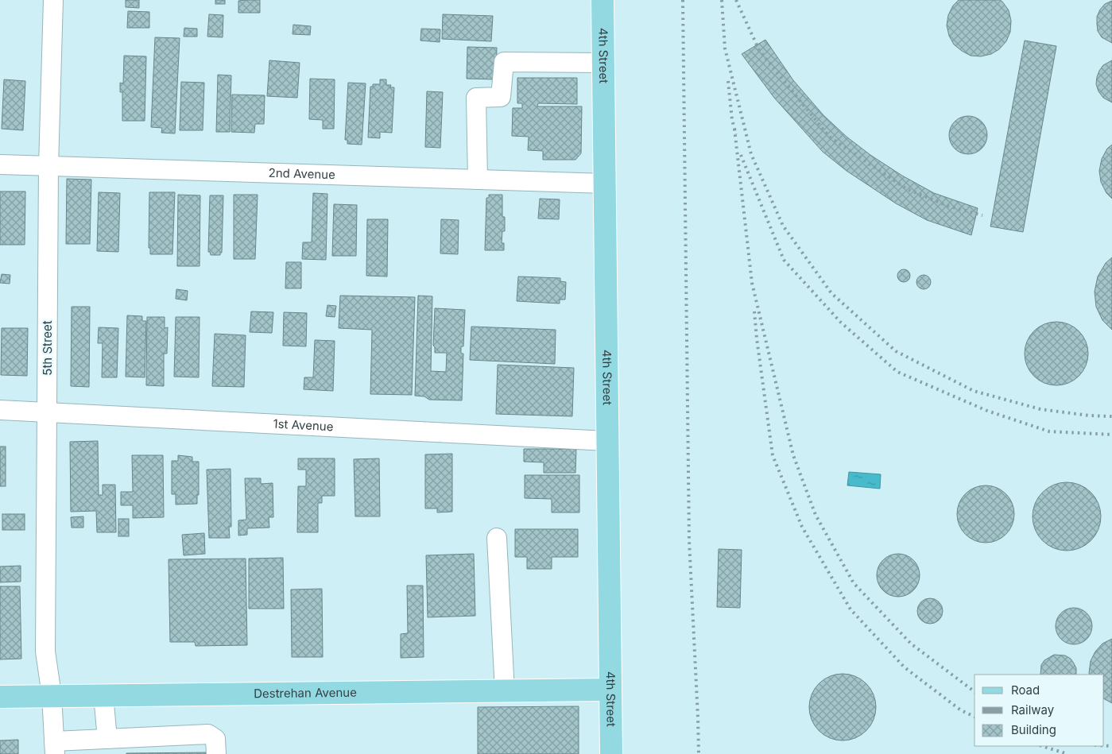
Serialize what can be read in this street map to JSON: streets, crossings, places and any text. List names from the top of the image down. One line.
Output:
{"streets":{"main road":["4th Street","Destrehan Avenue"],"street":["2nd Avenue","5th Street","1st Avenue"]},"crossings":[["4th Street","2nd Avenue"],["4th Street","1st Avenue"],["4th Street","Destrehan Avenue"],["2nd Avenue","5th Street"],["5th Street","1st Avenue"],["5th Street","Destrehan Avenue"]],"legend":["Road","Railway","Building"]}
